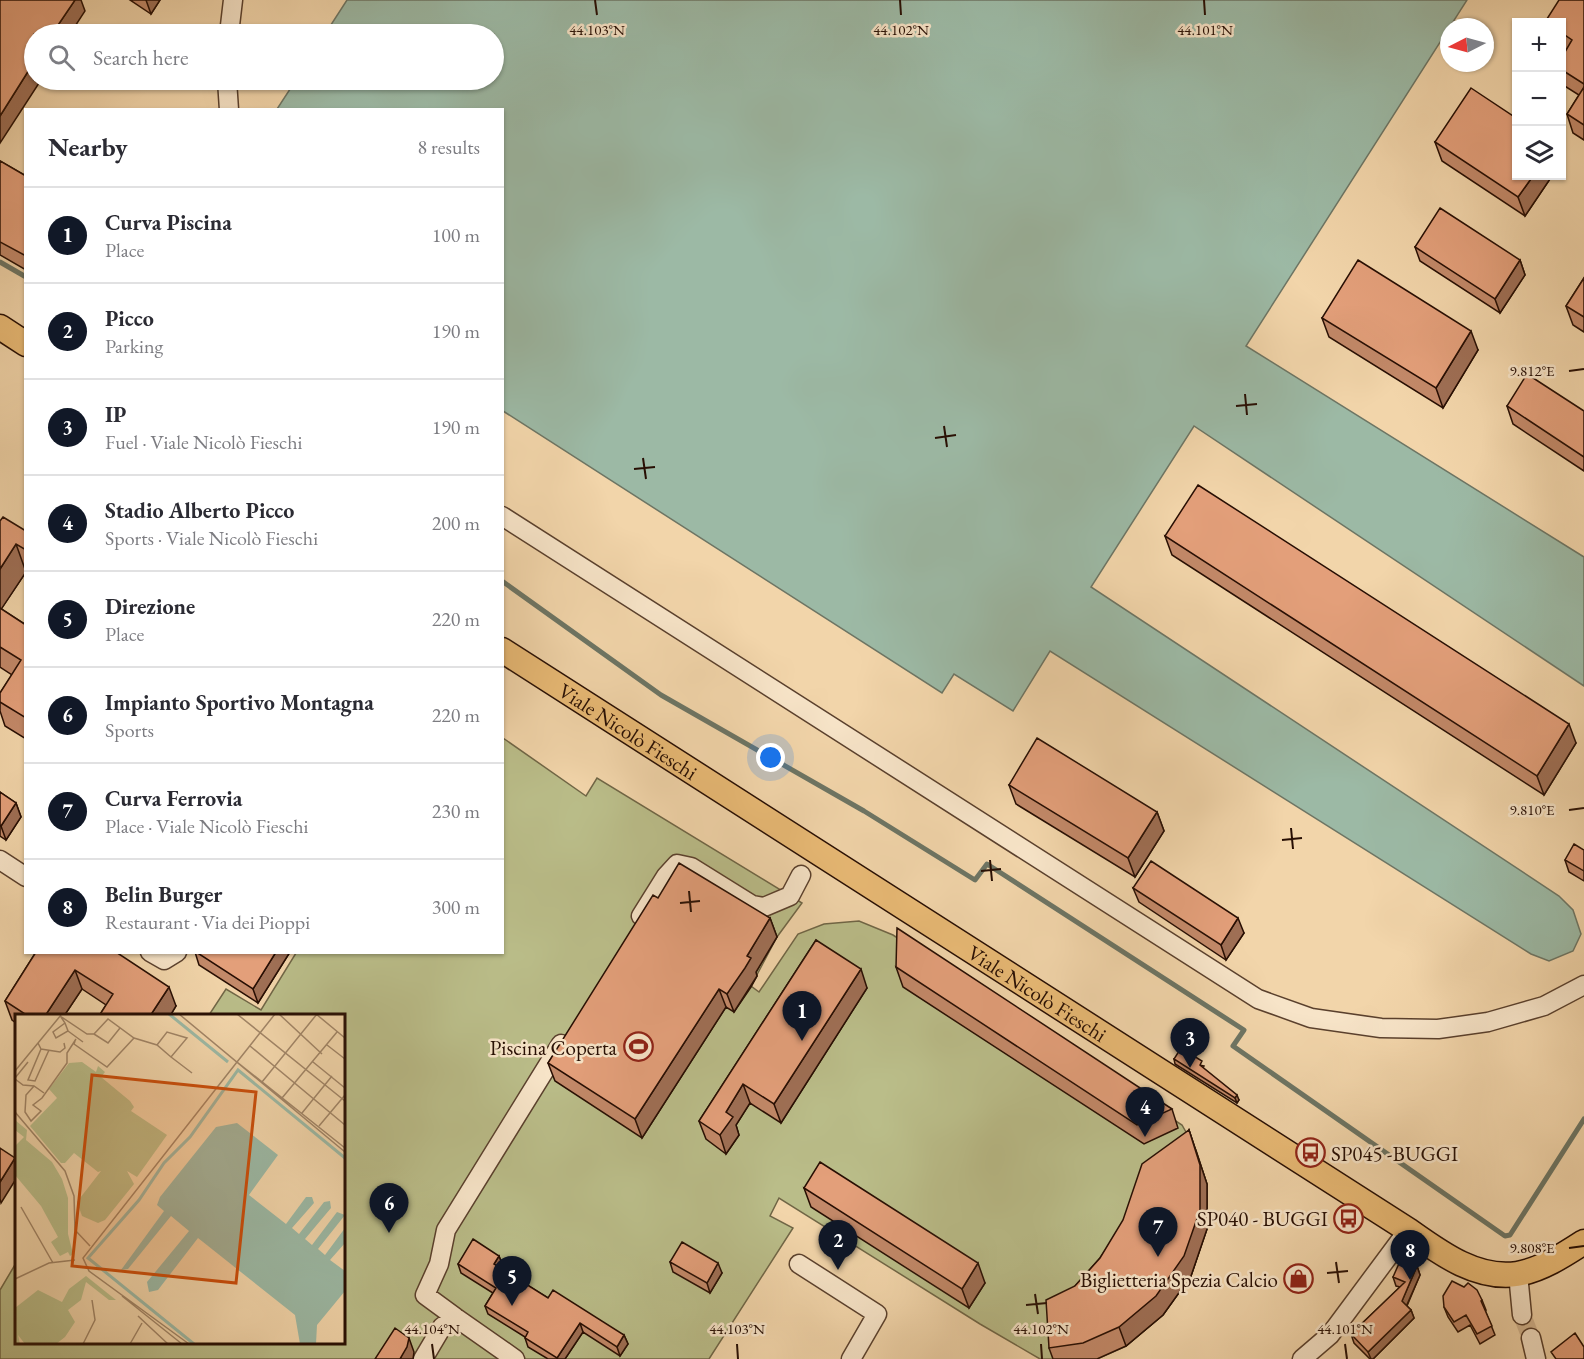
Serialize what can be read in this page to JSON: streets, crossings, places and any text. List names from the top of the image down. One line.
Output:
{"streets":{"main road":["Viale Nicolò Fieschi"]},"places":{"sports":["Piscina Coperta"],"bus stop":["SP045 -BUGGI","SP040 - BUGGI"],"shop":["Biglietteria Spezia Calcio"]},"north":"left","page":{"map_buttons":["+","−"],"search":"Search here","heading":["Nearby","8 results"],"list":[{"mark":"1","name":"Curva Piscina","note":"Place","value":"100 m"},{"mark":"2","name":"Picco","note":"Parking","value":"190 m"},{"mark":"3","name":"IP","note":"Fuel · Viale Nicolò Fieschi","value":"190 m"},{"mark":"4","name":"Stadio Alberto Picco","note":"Sports · Viale Nicolò Fieschi","value":"200 m"},{"mark":"5","name":"Direzione","note":"Place","value":"220 m"},{"mark":"6","name":"Impianto Sportivo Montagna","note":"Sports","value":"220 m"},{"mark":"7","name":"Curva Ferrovia","note":"Place · Viale Nicolò Fieschi","value":"230 m"},{"mark":"8","name":"Belin Burger","note":"Restaurant · Via dei Pioppi","value":"300 m"}],"pins":["1","3","4","6","7","2","8","5"]},"coordinates":["44.103°N","44.102°N","44.101°N","9.812°E","9.810°E","9.808°E","44.104°N"]}
